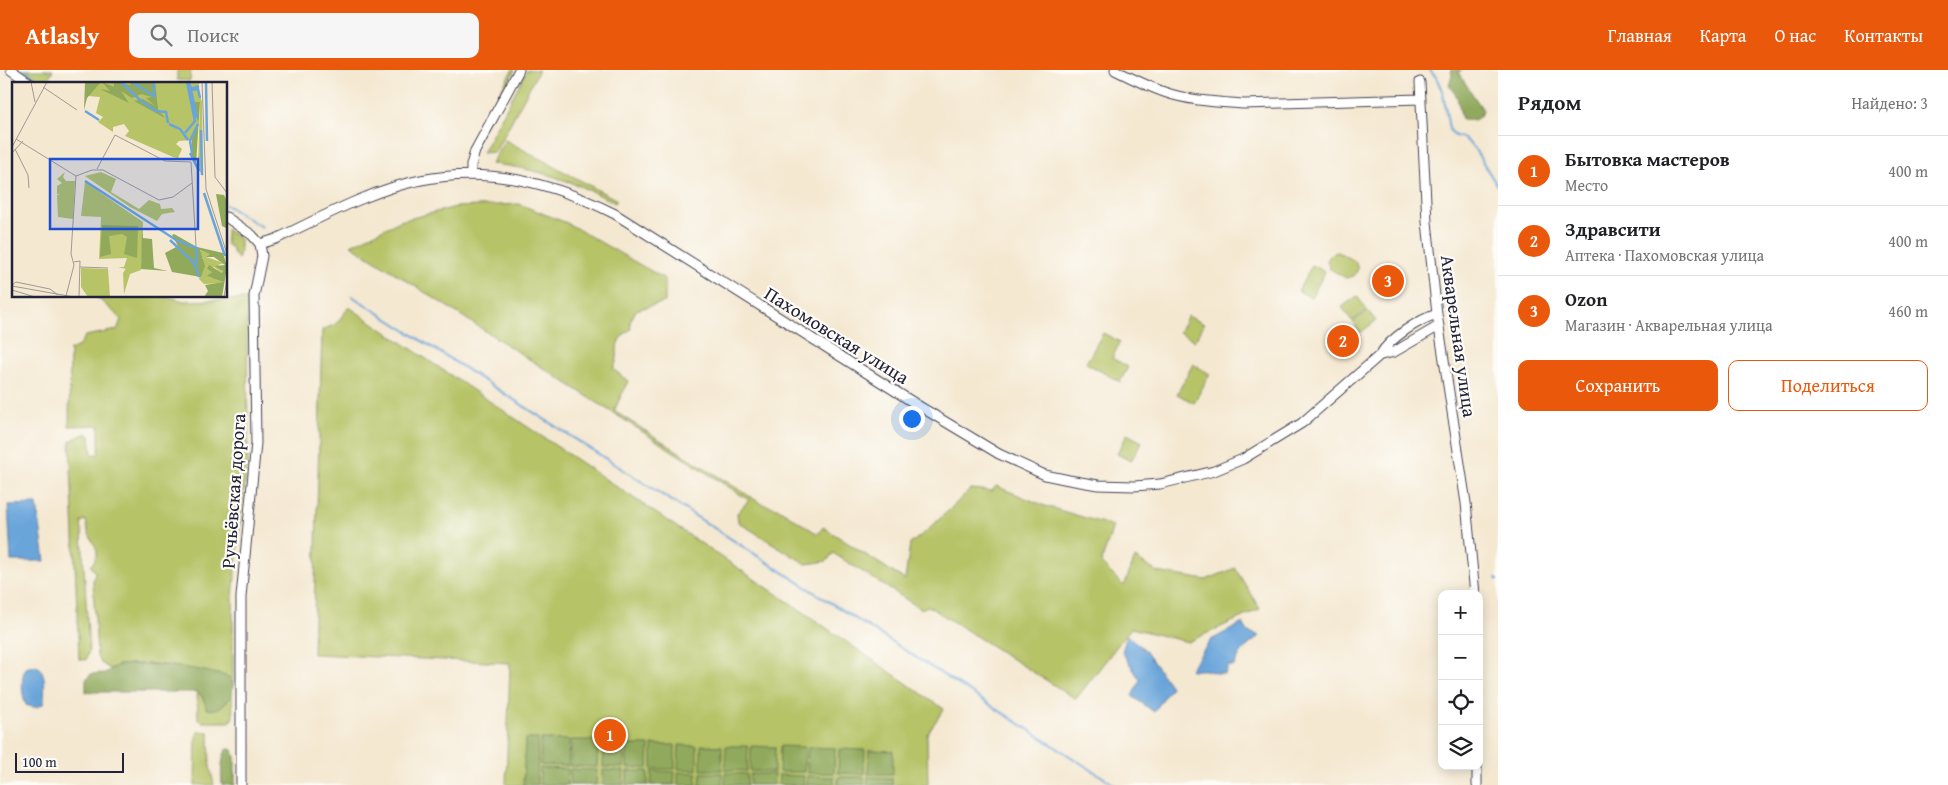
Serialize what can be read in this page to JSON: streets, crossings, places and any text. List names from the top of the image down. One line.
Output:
{"streets":{"street":["Пахомовская улица","Акварельная улица","Ручьёвская дорога"]},"crossings":[["Пахомовская улица","Акварельная улица"],["Пахомовская улица","Ручьёвская дорога"]],"scale_bar":"100 m","page":{"header":"Atlasly","search":"Поиск","nav":["Главная","Карта","О нас","Контакты"],"heading":["Рядом","Найдено: 3"],"list":[{"mark":"1","name":"Бытовка мастеров","note":"Место","value":"400 m"},{"mark":"2","name":"Здравсити","note":"Аптека · Пахомовская улица","value":"400 m"},{"mark":"3","name":"Ozon","note":"Магазин · Акварельная улица","value":"460 m"}],"pins":["3","2","1"],"buttons":["Сохранить","Поделиться"],"map_buttons":["+","−"],"scale":"100 m"}}
